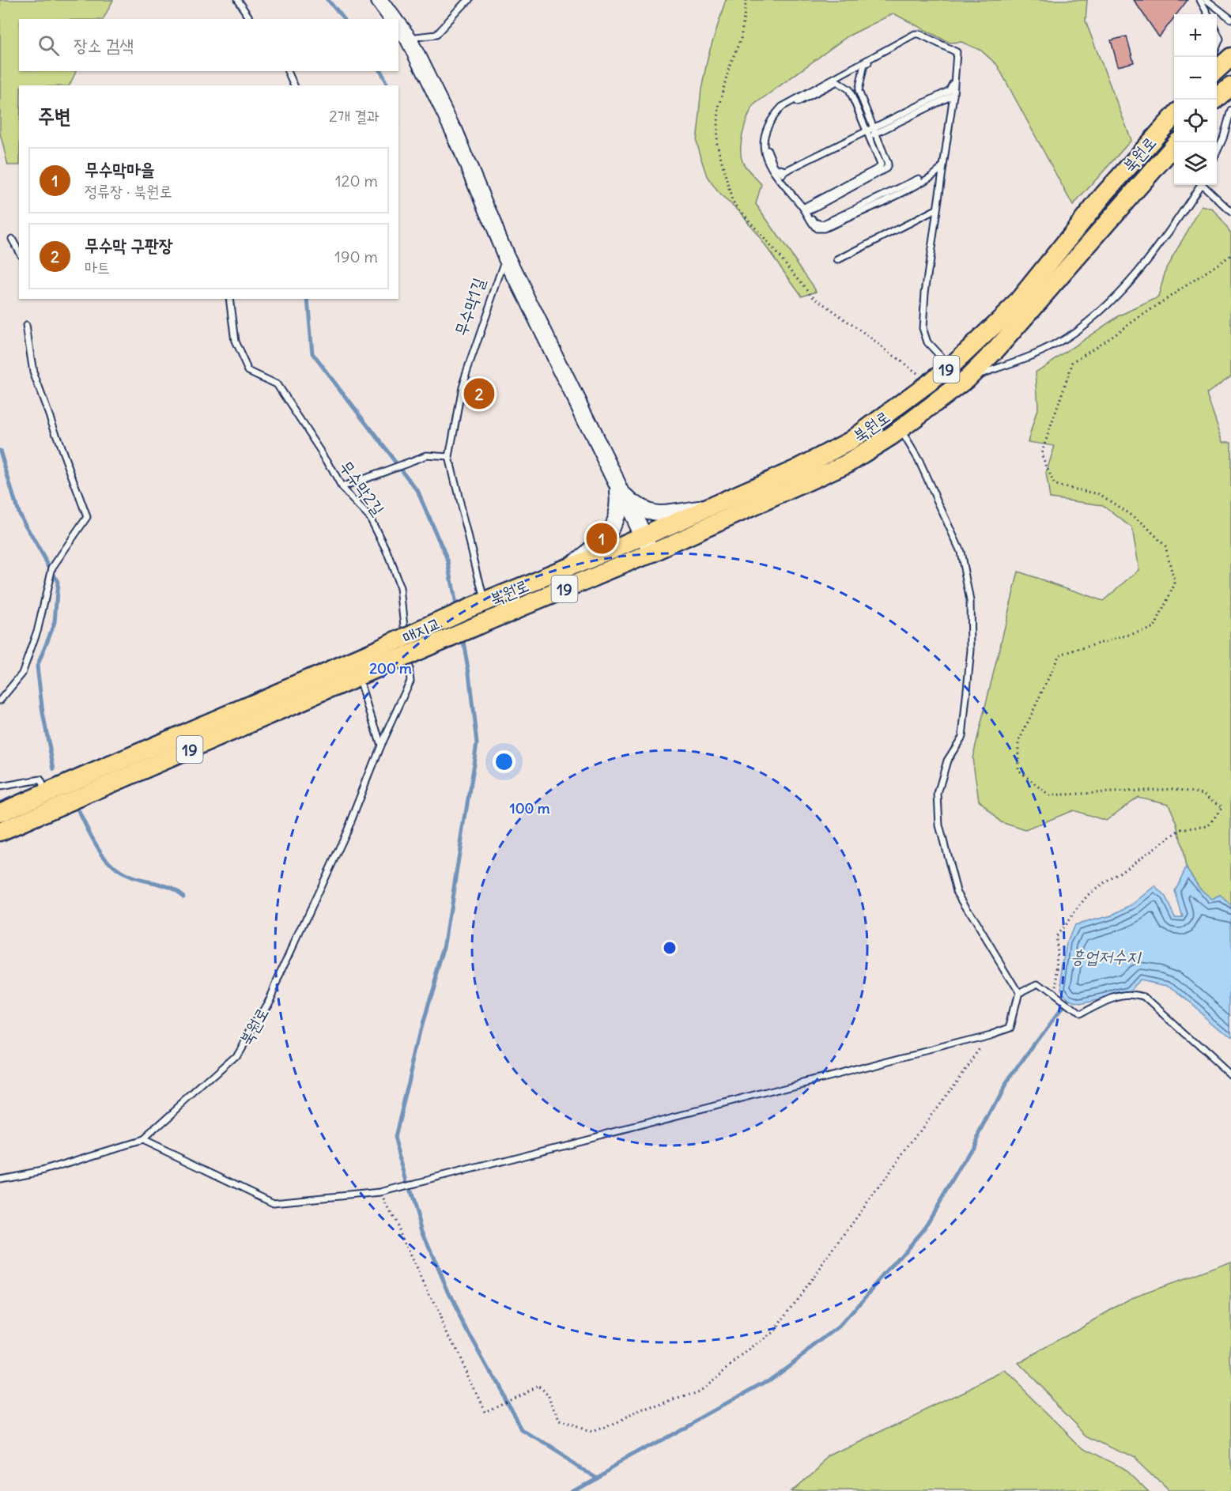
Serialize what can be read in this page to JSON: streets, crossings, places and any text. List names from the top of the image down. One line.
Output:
{"streets":{"main road":["북원로","19","매지교"],"lane":["무수막1길","무수막2길"]},"crossings":[["북원로","무수막1길"],["북원로","무수막2길"],["북원로","매지교"],["무수막1길","매지교"],["19","매지교"]],"water":["흥업저수지"],"page":{"map_buttons":["+","−"],"search":"장소 검색","heading":["주변","2개 결과"],"list":[{"mark":"1","name":"무수막마을","note":"정류장 · 북원로","value":"120 m"},{"mark":"2","name":"무수막 구판장","note":"마트","value":"190 m"}],"pins":["2","1"]},"rings":["200 m","100 m"]}
